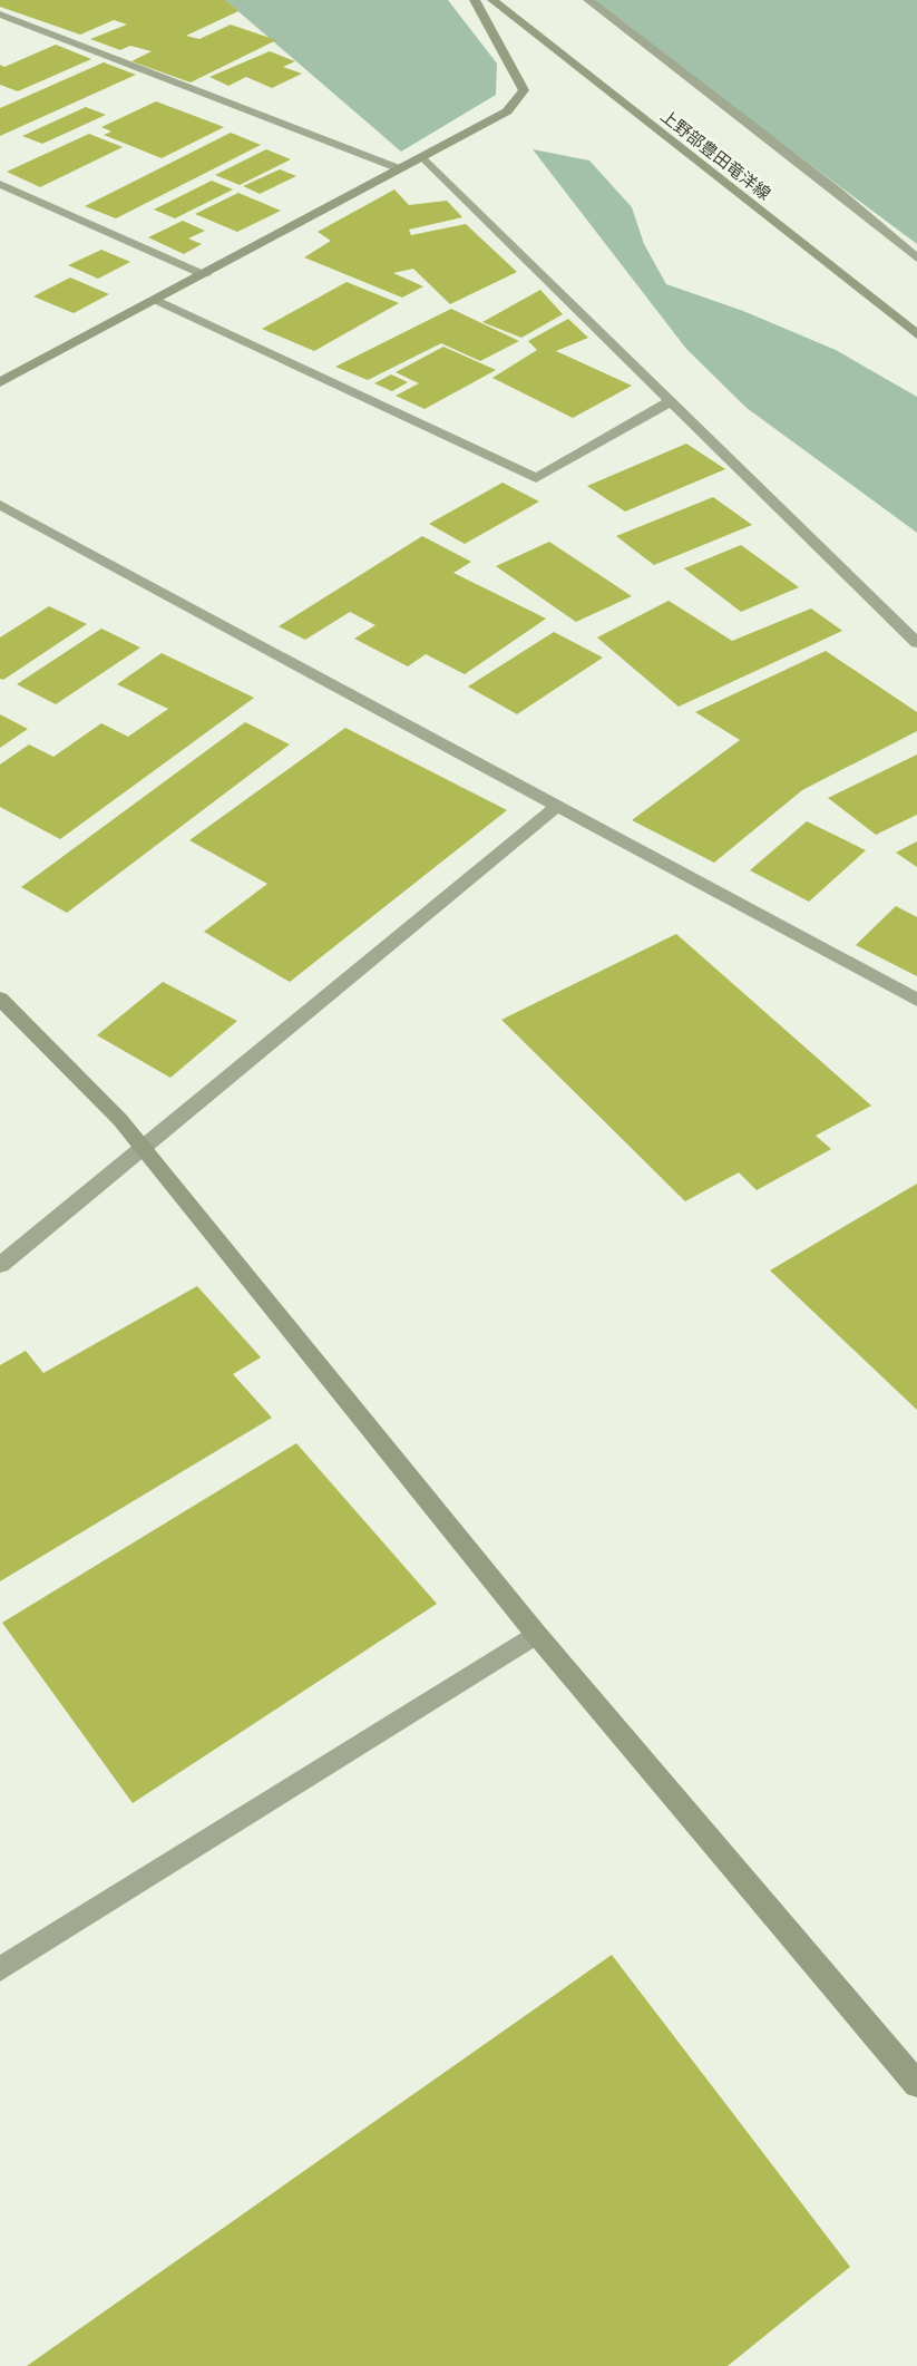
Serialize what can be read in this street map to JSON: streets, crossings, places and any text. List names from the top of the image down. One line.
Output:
{"streets":{"street":["上野部豊田竜洋線"]}}
